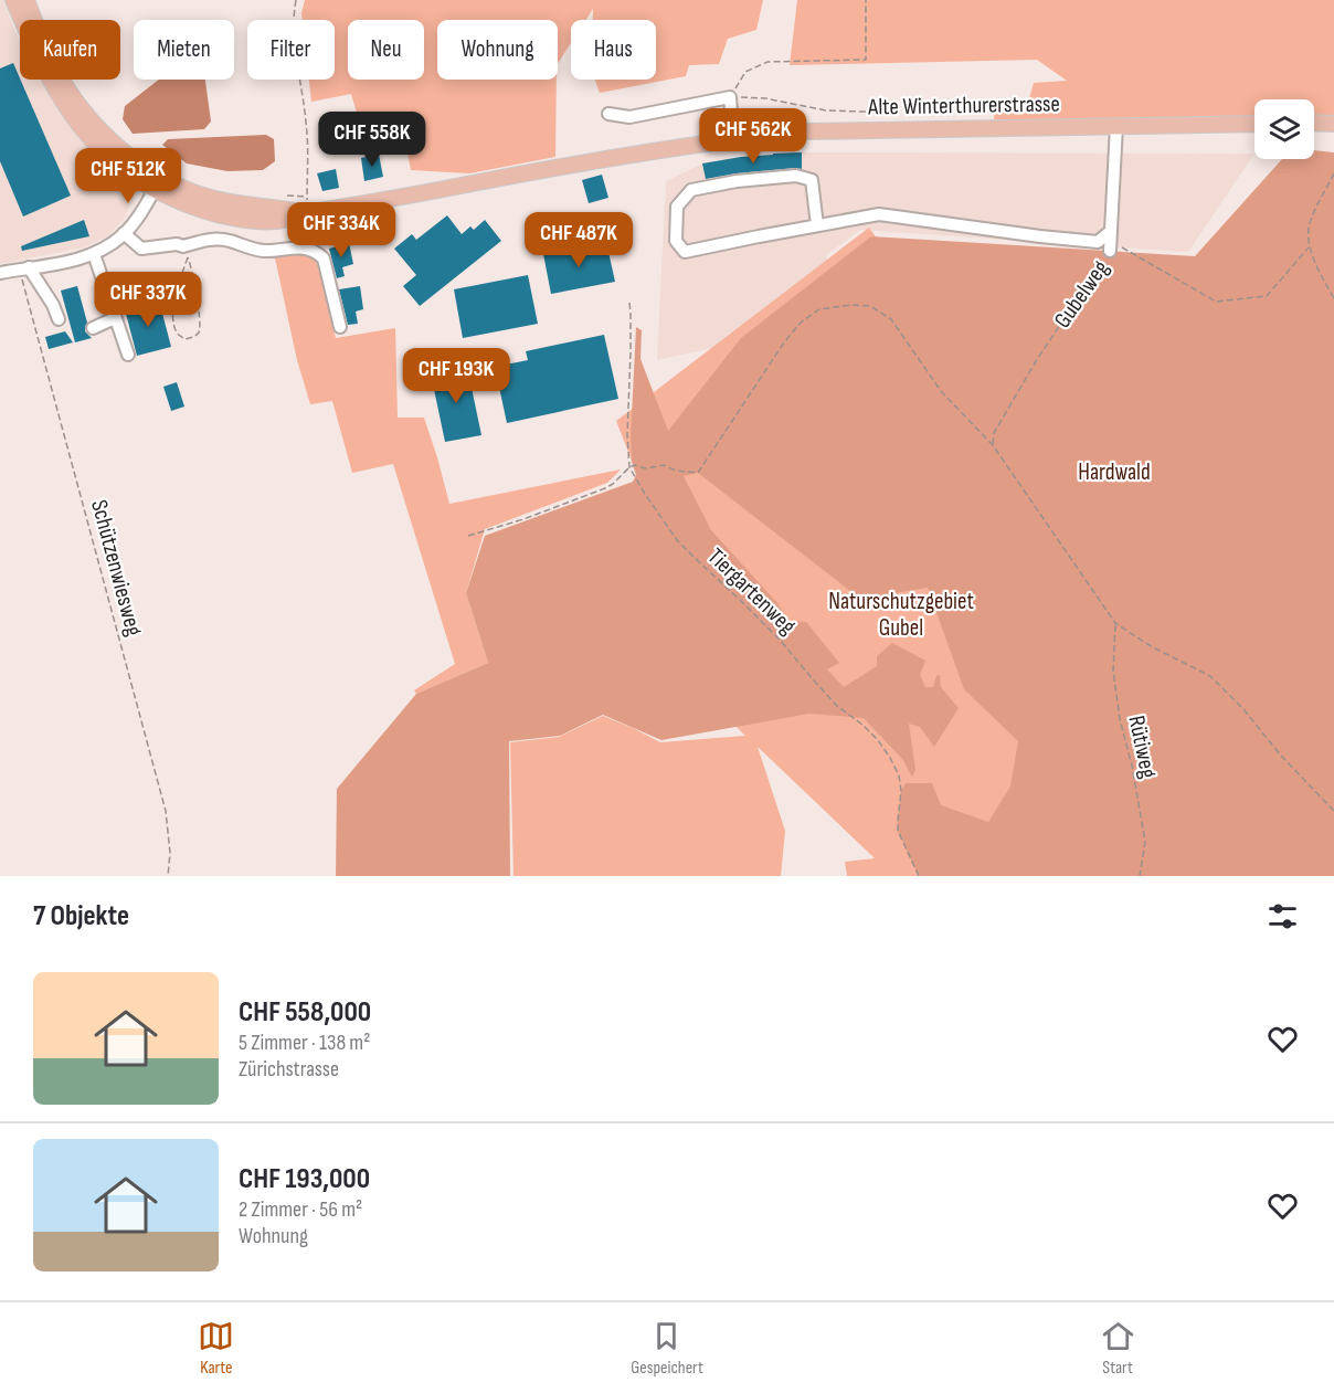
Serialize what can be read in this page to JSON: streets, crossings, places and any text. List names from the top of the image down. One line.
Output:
{"streets":{"main road":["Alte Winterthurerstrasse"],"street":["Gubelweg"],"path":["Schützenwiesweg","Tiergartenweg","Rütiweg"]},"crossings":[["Alte Winterthurerstrasse","Gubelweg"]],"parks":["Hardwald","Naturschutzgebiet Gubel"],"page":{"chip":["Kaufen","Mieten","Filter","Neu","Wohnung","Haus"],"price":["CHF 562K","CHF 558K","CHF 512K","CHF 334K","CHF 487K","CHF 337K","CHF 193K"],"heading":"7 Objekte","list":[{"name":"CHF 558,000","note":"5 Zimmer · 138 m² · Zürichstrasse"},{"name":"CHF 193,000","note":"2 Zimmer · 56 m² · Wohnung"}],"tabs":["Karte","Gespeichert","Start"]}}
